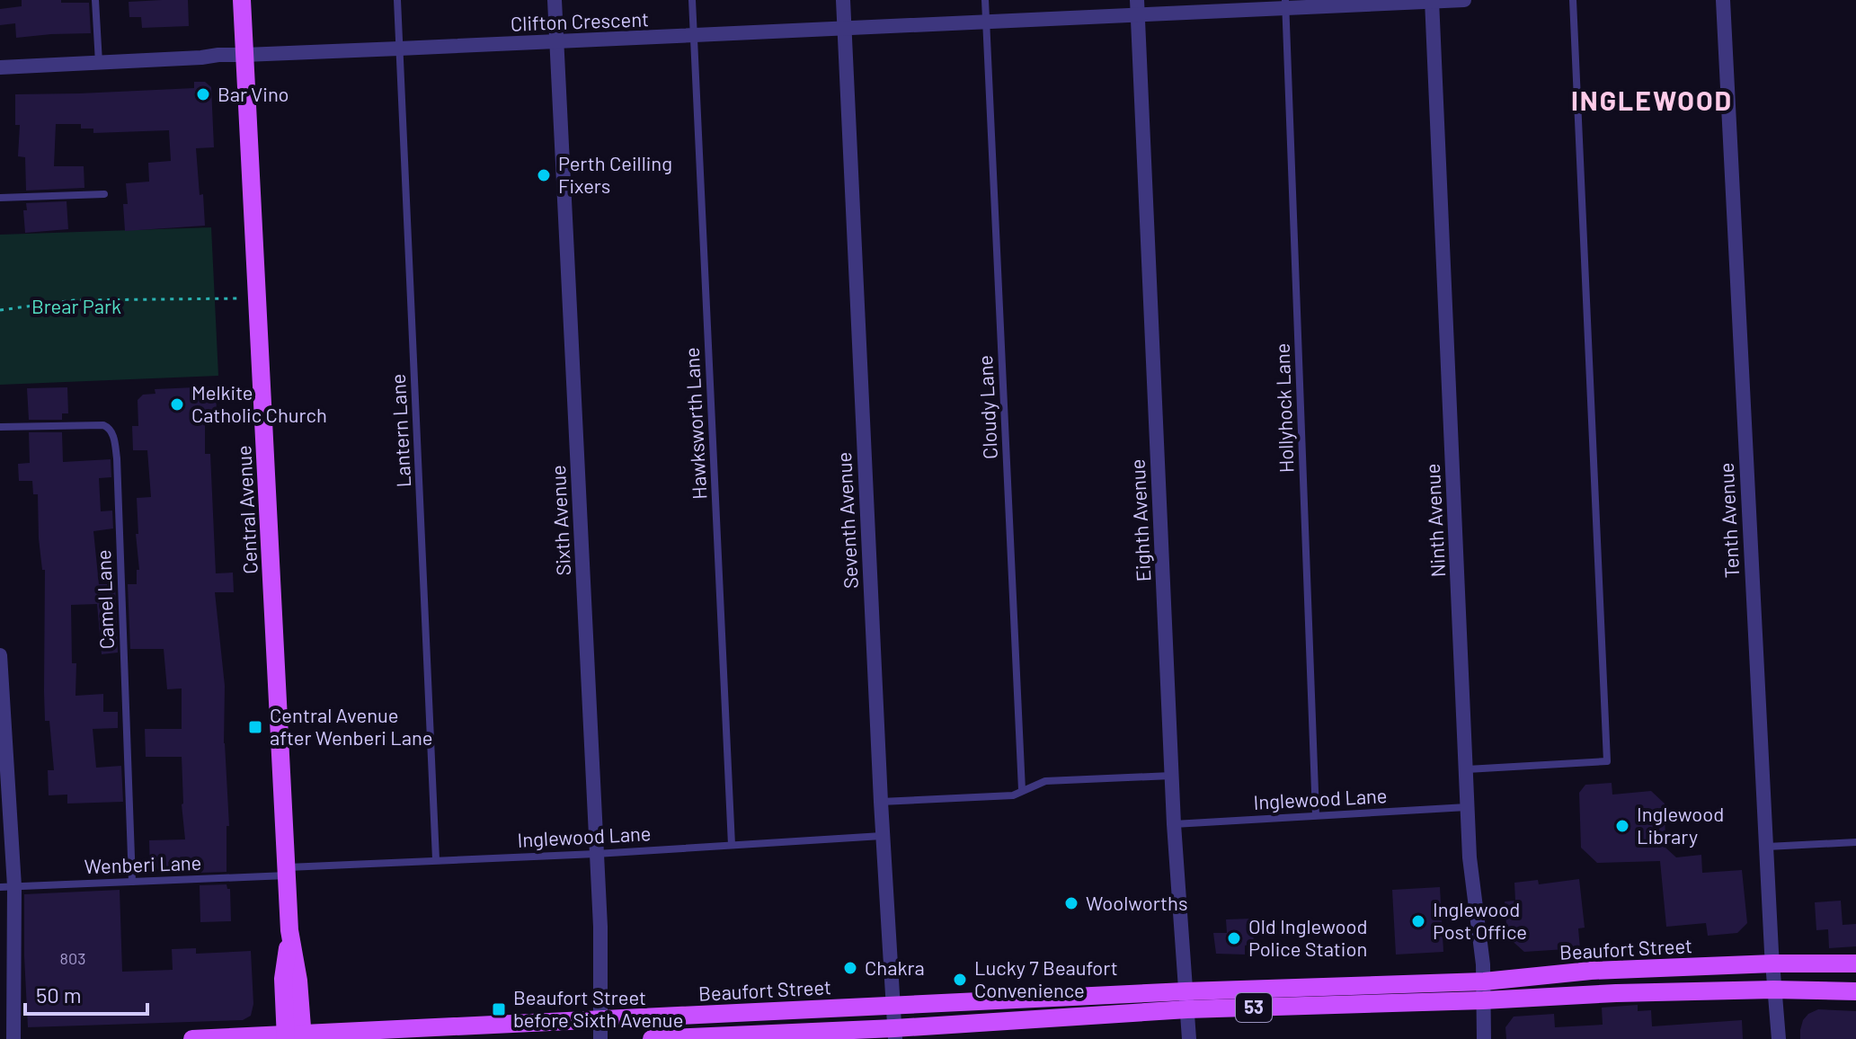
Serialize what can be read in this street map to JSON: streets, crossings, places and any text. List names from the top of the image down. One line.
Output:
{"streets":{"main road":["Central Avenue","Beaufort Street","53"],"street":["Clifton Crescent","Sixth Avenue","Seventh Avenue","Eighth Avenue","Ninth Avenue","Tenth Avenue"],"lane":["Cloudy Lane","Hollyhock Lane","Hawksworth Lane","Lantern Lane","Camel Lane","Inglewood Lane","Wenberi Lane"]},"crossings":[["Clifton Crescent","Cloudy Lane"],["Clifton Crescent","Hollyhock Lane"],["Clifton Crescent","Hawksworth Lane"],["Clifton Crescent","Lantern Lane"],["Clifton Crescent","Central Avenue"],["Clifton Crescent","Sixth Avenue"],["Clifton Crescent","Seventh Avenue"],["Clifton Crescent","Eighth Avenue"],["Clifton Crescent","Ninth Avenue"],["Hollyhock Lane","Inglewood Lane"],["Hawksworth Lane","Inglewood Lane"],["Lantern Lane","Inglewood Lane"],["Central Avenue","Inglewood Lane"],["Central Avenue","Wenberi Lane"],["Central Avenue","Beaufort Street"],["Sixth Avenue","Inglewood Lane"],["Sixth Avenue","Beaufort Street"],["Seventh Avenue","Inglewood Lane"],["Seventh Avenue","Beaufort Street"],["Eighth Avenue","Inglewood Lane"],["Eighth Avenue","Beaufort Street"],["Ninth Avenue","Inglewood Lane"],["Ninth Avenue","Beaufort Street"],["Tenth Avenue","Beaufort Street"],["Camel Lane","Wenberi Lane"],["Inglewood Lane","Wenberi Lane"]],"districts":["INGLEWOOD"],"parks":["Brear Park"],"places":{"other":["Bar Vino","Perth Ceilling Fixers","Melkite Catholic Church","Inglewood Library","Woolworths","Inglewood Post Office","Old Inglewood Police Station","Chakra","Lucky 7 Beaufort Convenience"],"transit":["Central Avenue after Wenberi Lane","Beaufort Street before Sixth Avenue"]},"house_numbers":["803"],"scale_bar":"50 m"}
